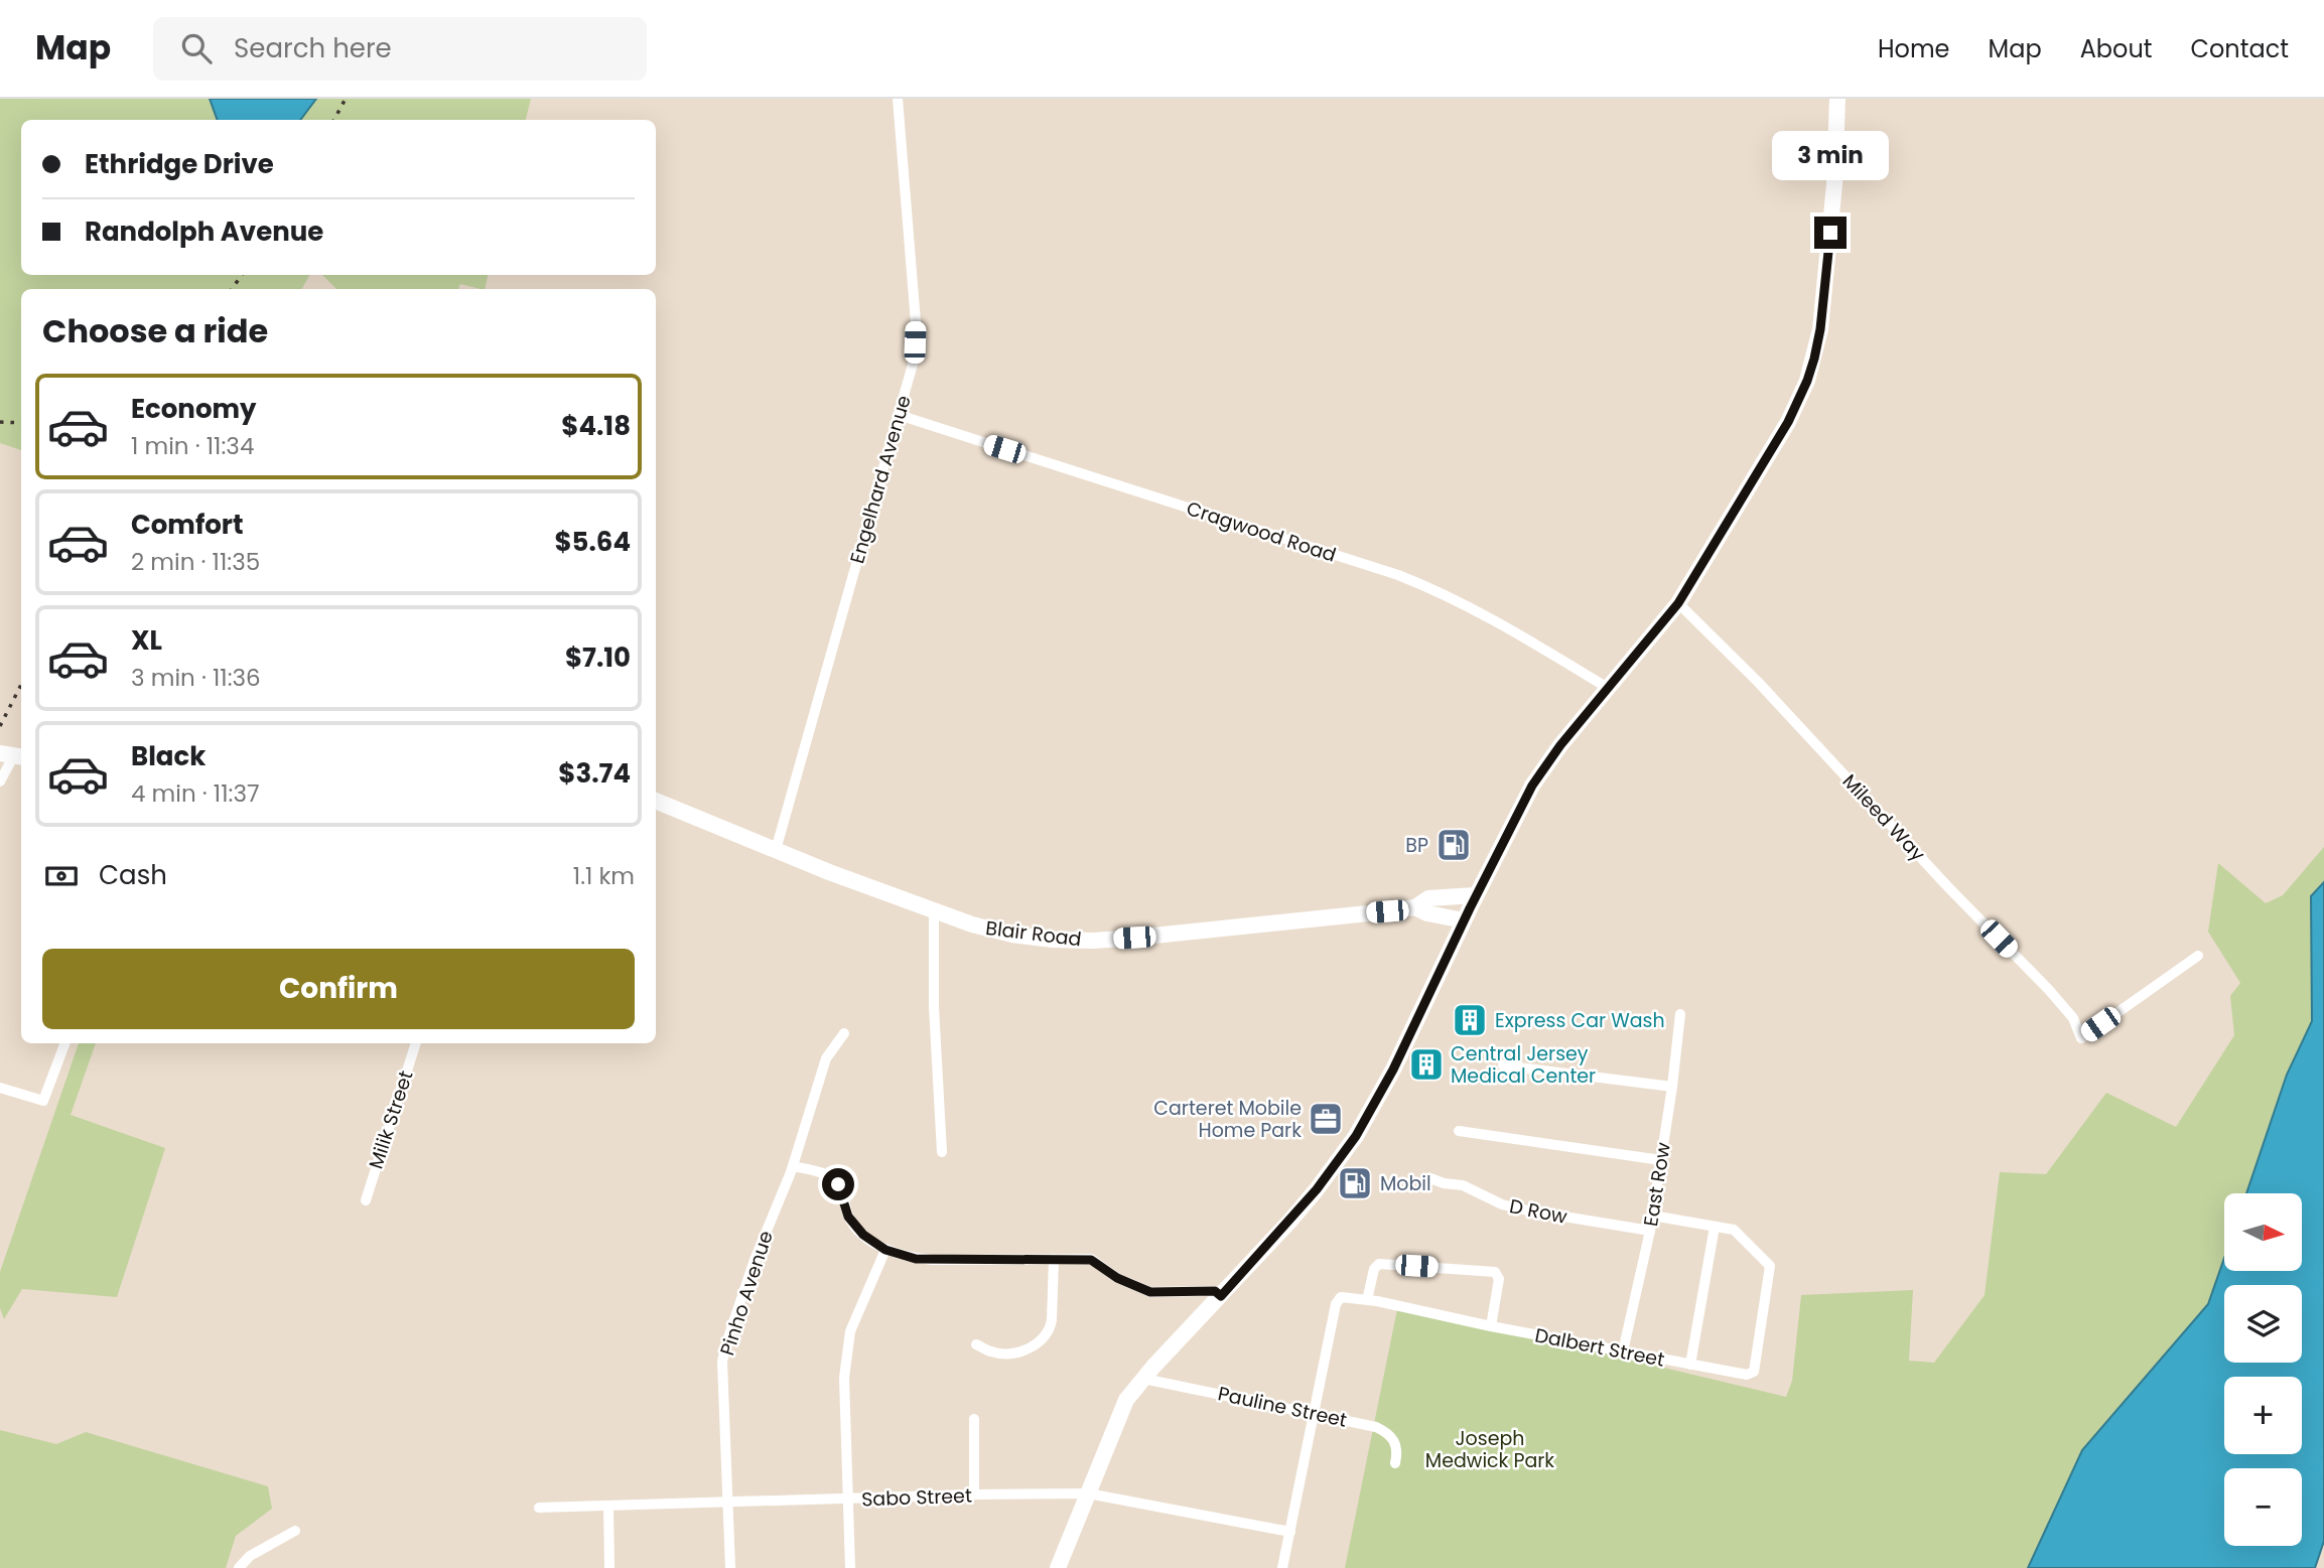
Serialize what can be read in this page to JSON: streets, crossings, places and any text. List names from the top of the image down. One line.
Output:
{"streets":{"main road":["Blair Road"],"street":["Engelhard Avenue","Cragwood Road","Mileed Way","Milik Street","East Row","D Row","Pinho Avenue","Dalbert Street","Pauline Street","Sabo Street"]},"crossings":[["Engelhard Avenue","Cragwood Road"],["Engelhard Avenue","Blair Road"],["East Row","D Row"],["East Row","Dalbert Street"],["Pinho Avenue","Sabo Street"],["Dalbert Street","Pauline Street"]],"parks":["Joseph Medwick Park"],"places":{"fuel station":["BP","Mobil"],"building":["Express Car Wash","Central Jersey Medical Center"],"office":["Carteret Mobile Home Park"]},"north":"right","page":{"header":"Map","search":"Search here","nav":["Home","Map","About","Contact"],"banner":["Ethridge Drive","Randolph Avenue"],"bubble":"3 min","heading":"Choose a ride","list":[{"name":"Economy","note":"1 min · 11:34","value":"$4.18"},{"name":"Comfort","note":"2 min · 11:35","value":"$5.64"},{"name":"XL","note":"3 min · 11:36","value":"$7.10"},{"name":"Black","note":"4 min · 11:37","value":"$3.74"}],"pay":["Cash","1.1 km"],"buttons":"Confirm","map_buttons":["+","−"]}}
